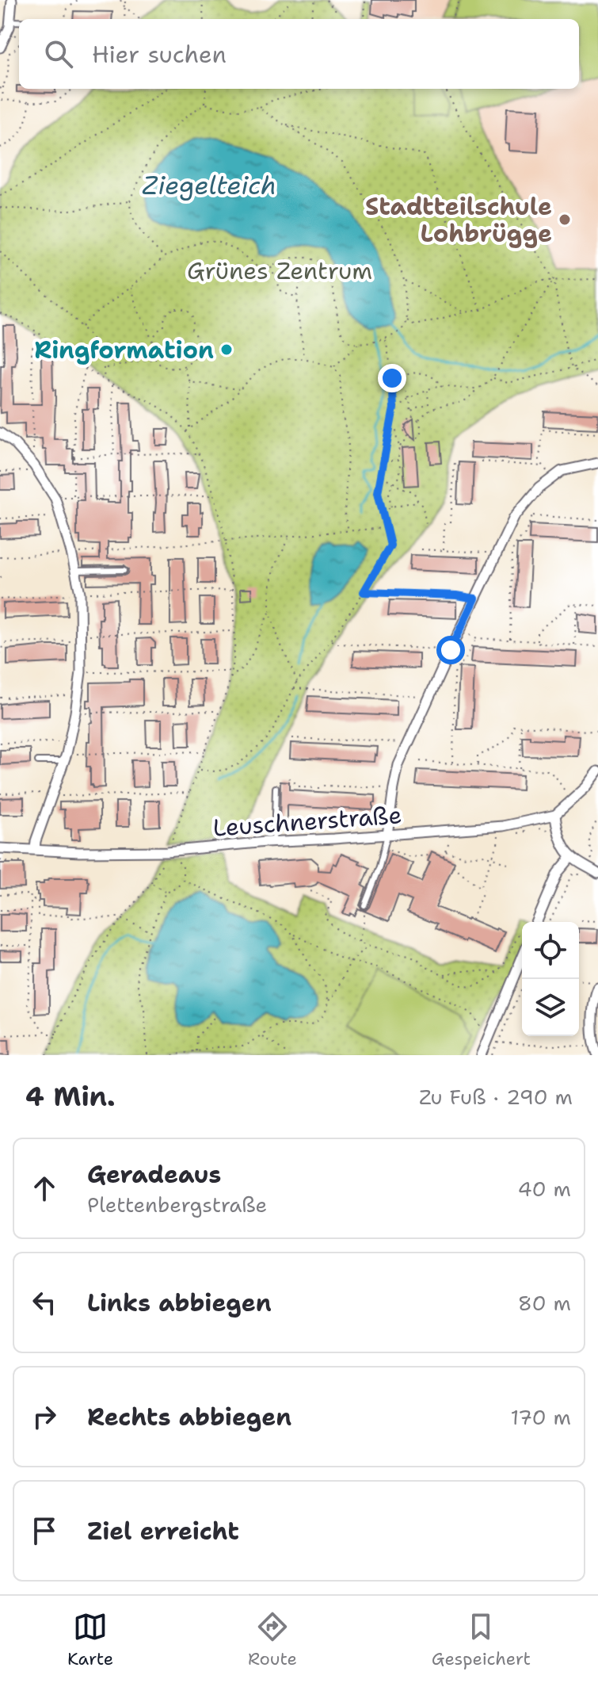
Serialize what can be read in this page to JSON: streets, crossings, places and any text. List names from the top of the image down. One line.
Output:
{"streets":{"street":["Leuschnerstraße"]},"water":["Ziegelteich"],"parks":["Grünes Zentrum"],"places":["Stadtteilschule Lohbrügge","Ringformation"],"page":{"search":"Hier suchen","heading":["4 Min.","Zu Fuß · 290 m"],"list":[["Geradeaus","Plettenbergstraße","40 m"],["Links abbiegen","80 m"],["Rechts abbiegen","170 m"],"Ziel erreicht"],"nav":["Karte","Route","Gespeichert"]}}
